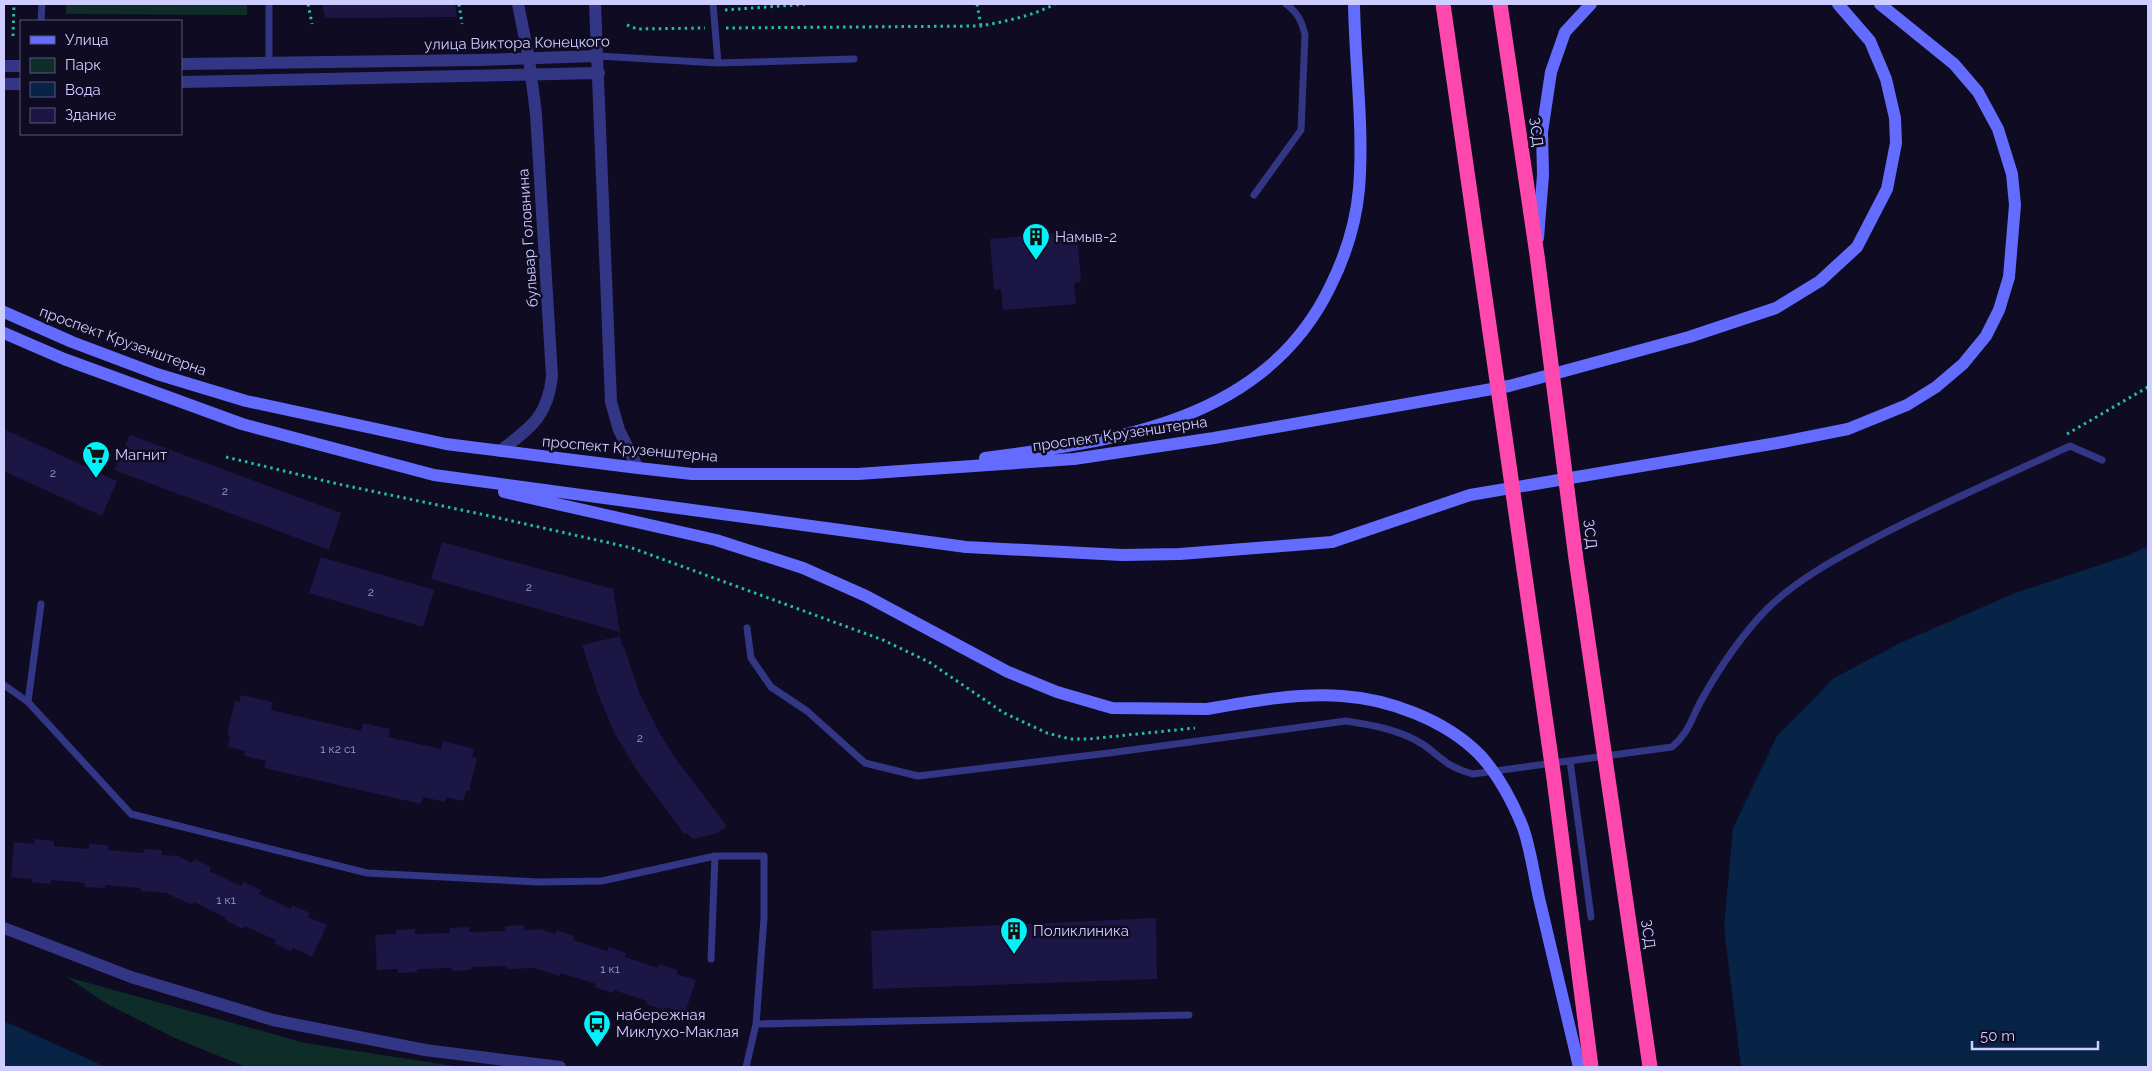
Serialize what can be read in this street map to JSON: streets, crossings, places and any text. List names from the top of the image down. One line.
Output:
{"streets":{"highway":["ЗСД"],"main road":["проспект Крузенштерна"],"street":["улица Виктора Конецкого","бульвар Головнина"]},"crossings":[["улица Виктора Конецкого","бульвар Головнина"],["бульвар Головнина","проспект Крузенштерна"]],"places":{"building":["Намыв-2","Поликлиника"],"supermarket":["Магнит"],"bus stop":["набережная Миклухо-Маклая"]},"house_numbers":["2","2","2","2","2","1 к2 с1","1 к1","1 к1"],"legend":["Улица","Парк","Вода","Здание"],"scale_bar":"50 m"}
